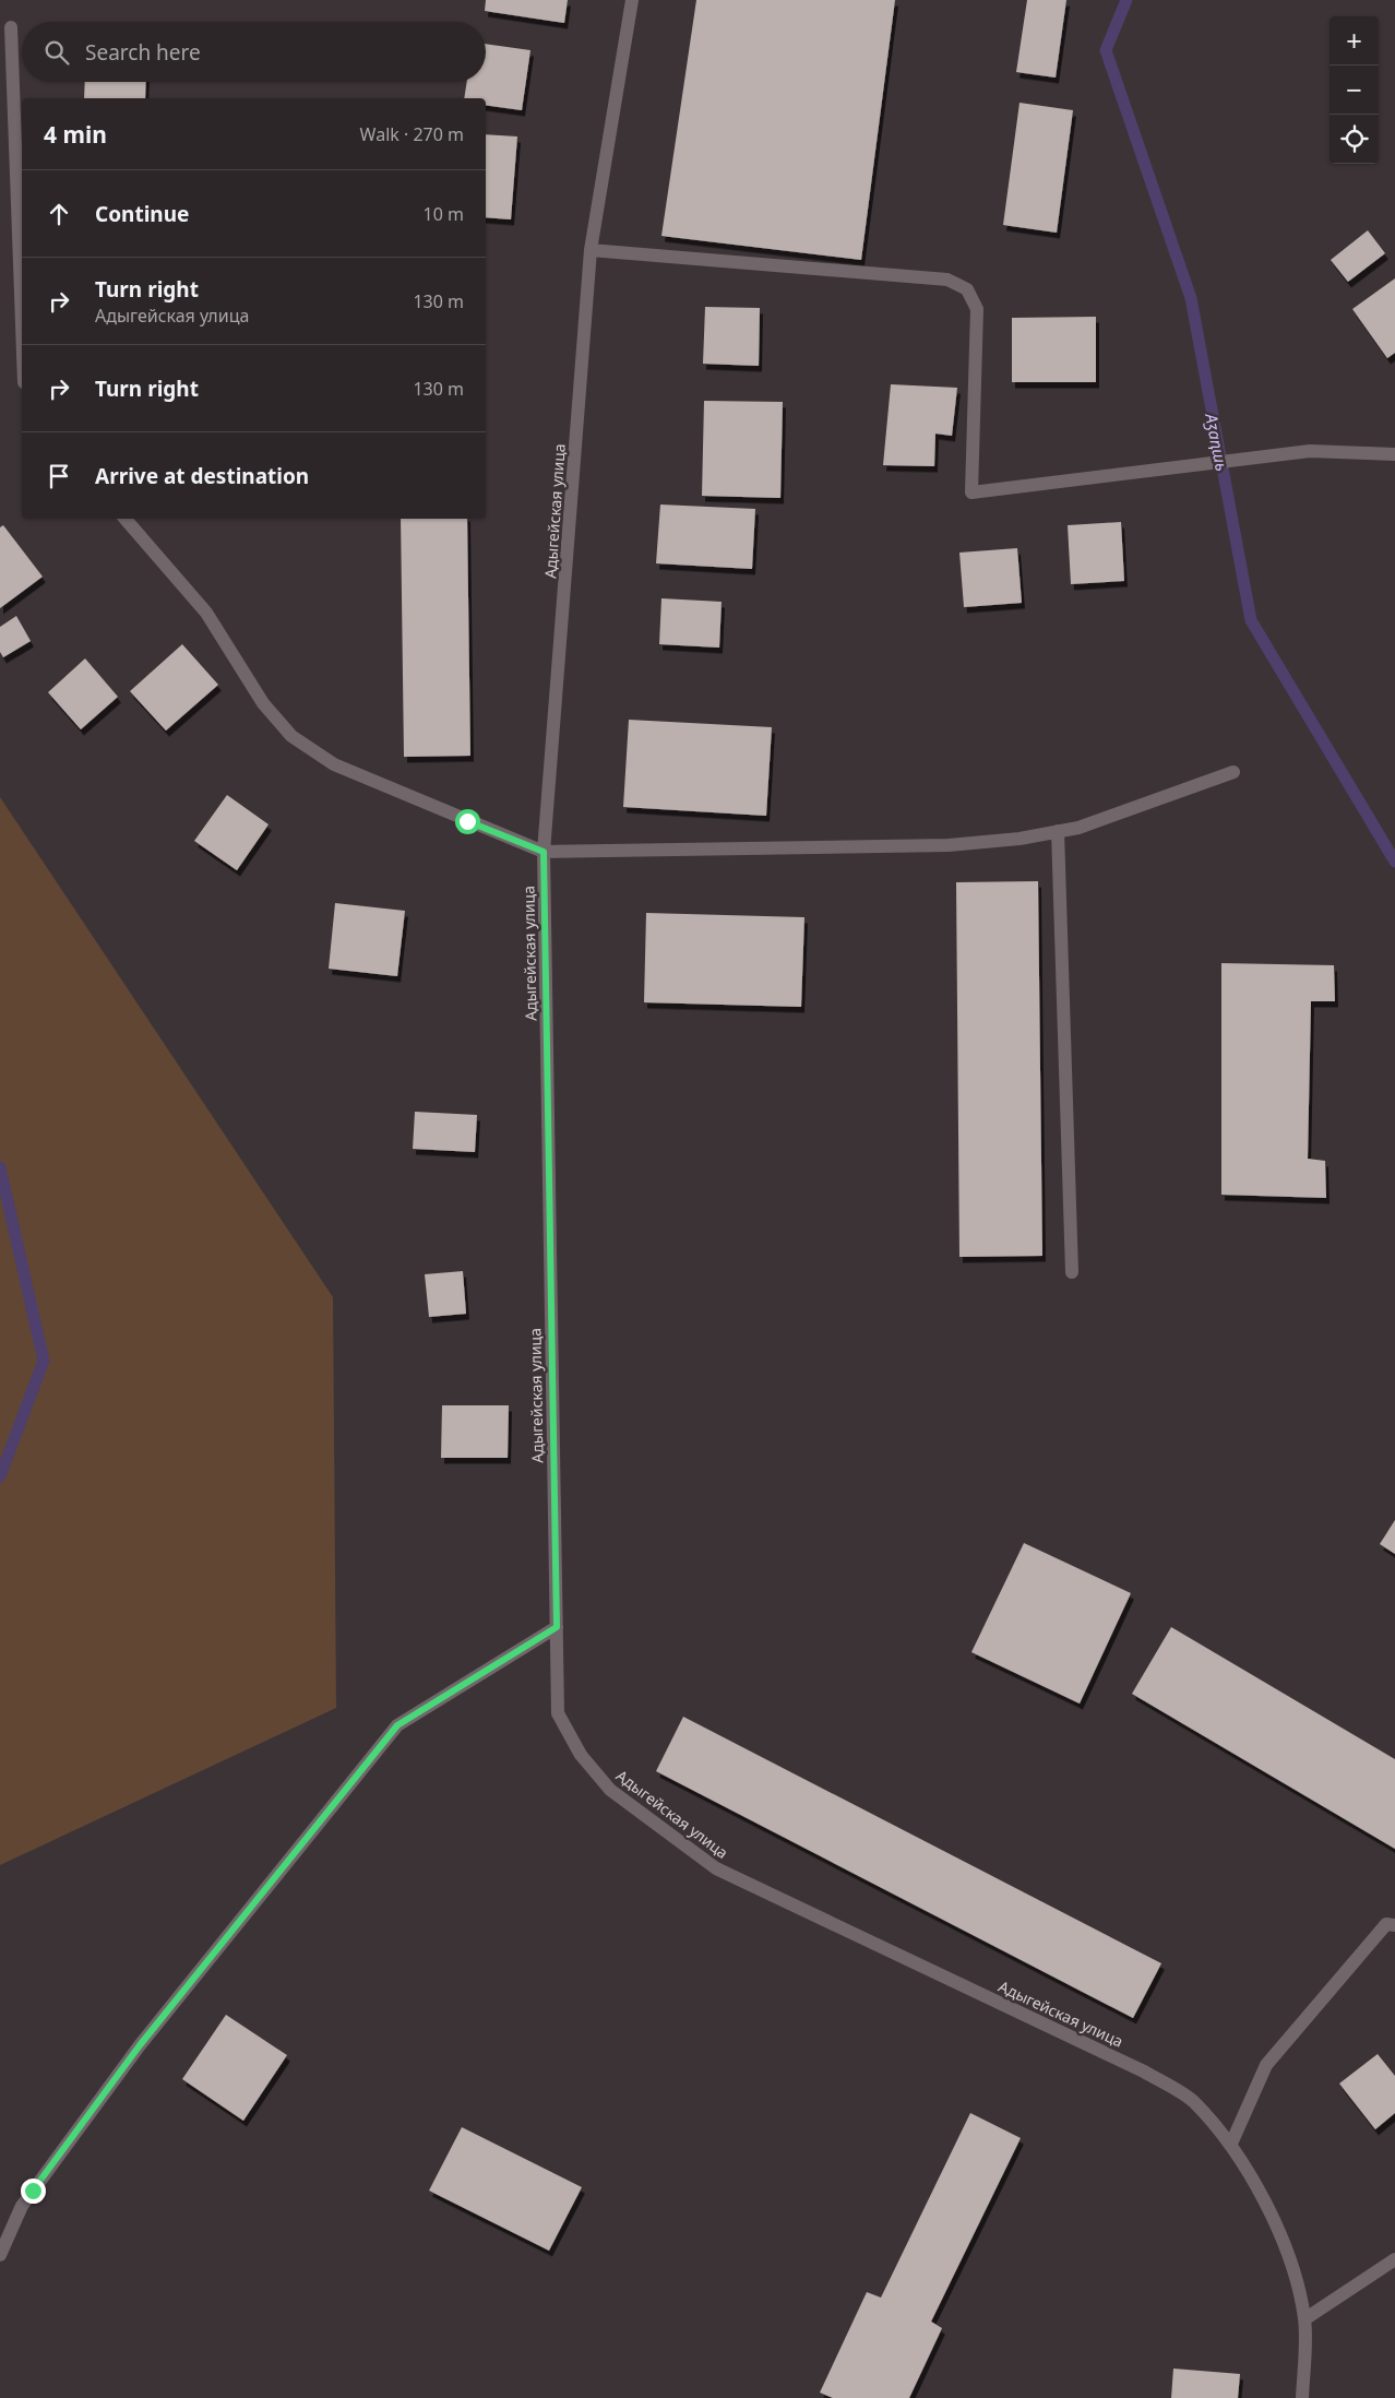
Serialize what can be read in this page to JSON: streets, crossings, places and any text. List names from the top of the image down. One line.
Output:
{"streets":{"street":["Адыгейская улица"]},"water":["Аӡаԥшь"],"page":{"map_buttons":["+","−"],"search":"Search here","heading":["4 min","Walk · 270 m"],"list":[["Continue","10 m"],["Turn right","Адыгейская улица","130 m"],["Turn right","130 m"],"Arrive at destination"]}}
